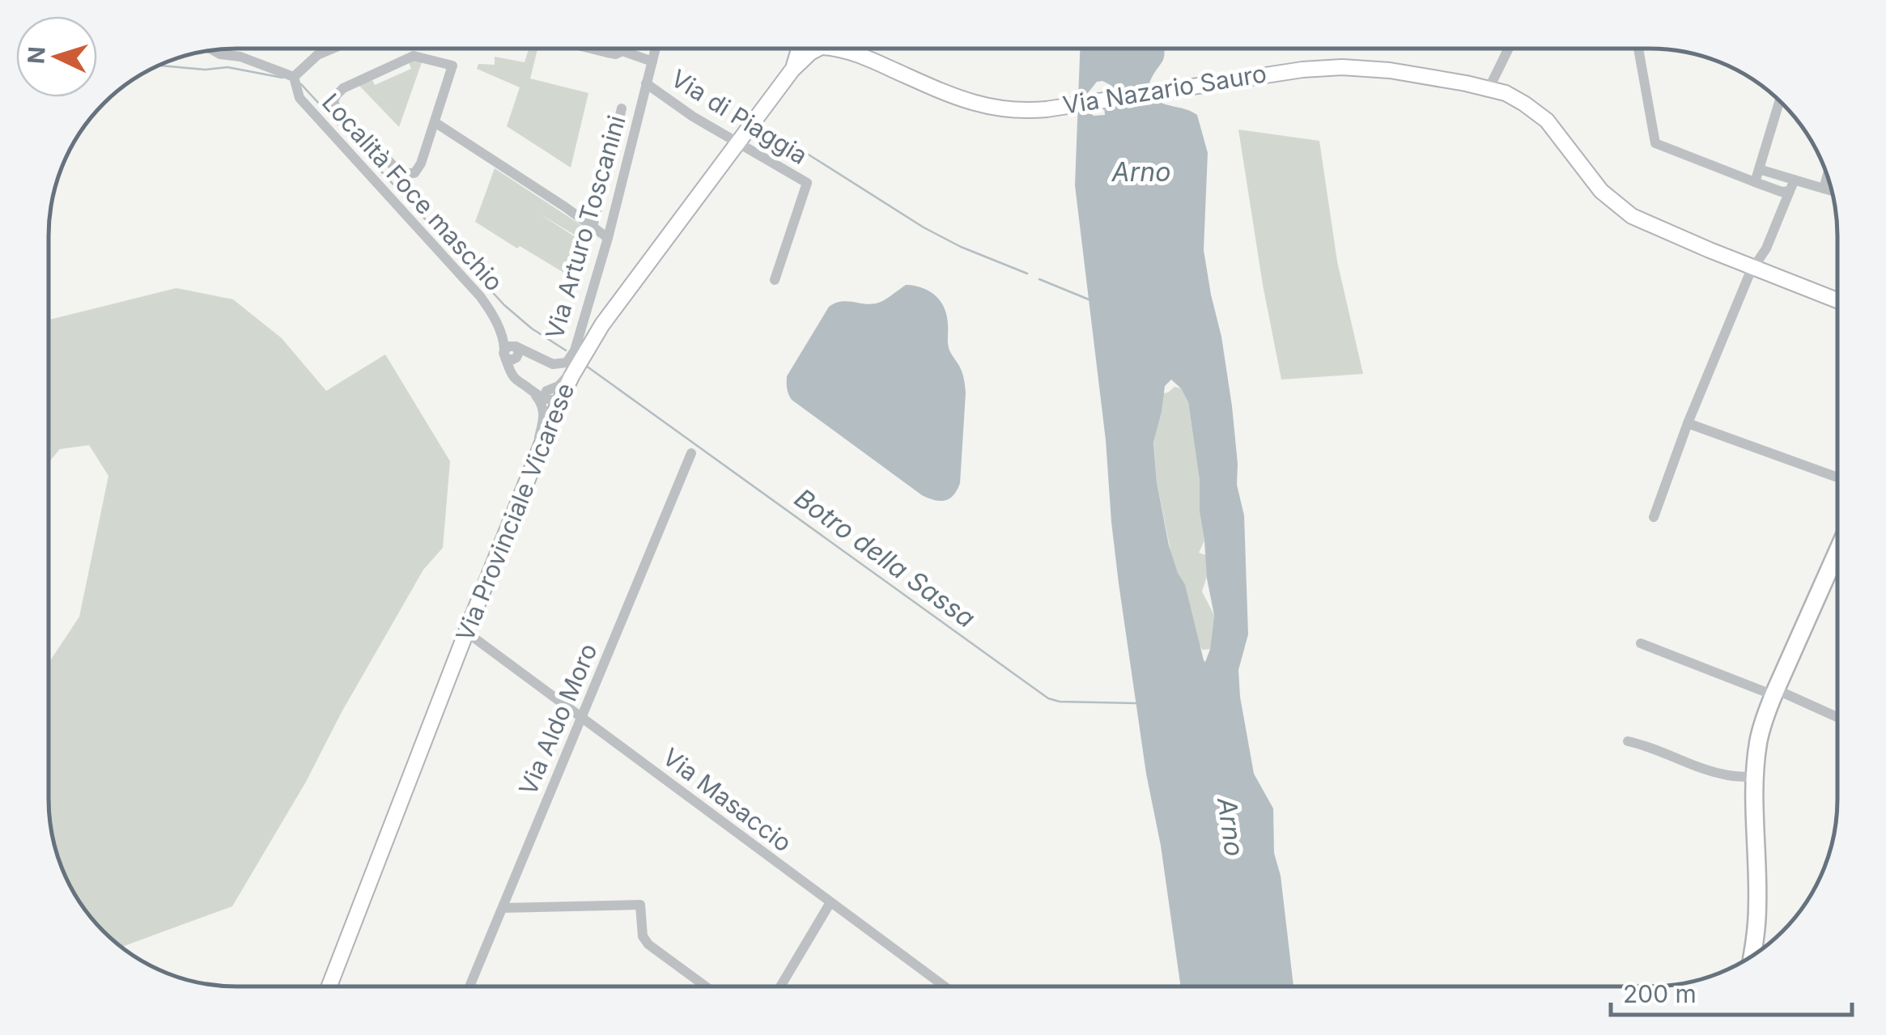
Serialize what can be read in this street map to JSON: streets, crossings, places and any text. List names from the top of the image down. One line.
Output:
{"streets":{"main road":["Via Nazario Sauro","Via Provinciale Vicarese"],"street":["Via di Piaggia","Località Foce maschio","Via Arturo Toscanini","Via Aldo Moro","Via Masaccio"]},"crossings":[["Via di Piaggia","Via Arturo Toscanini"],["Via di Piaggia","Via Provinciale Vicarese"],["Località Foce maschio","Via Arturo Toscanini"],["Via Provinciale Vicarese","Via Masaccio"],["Via Aldo Moro","Via Masaccio"]],"water":["Arno","Botro della Sassa"],"scale_bar":"200 m","north":"left"}
